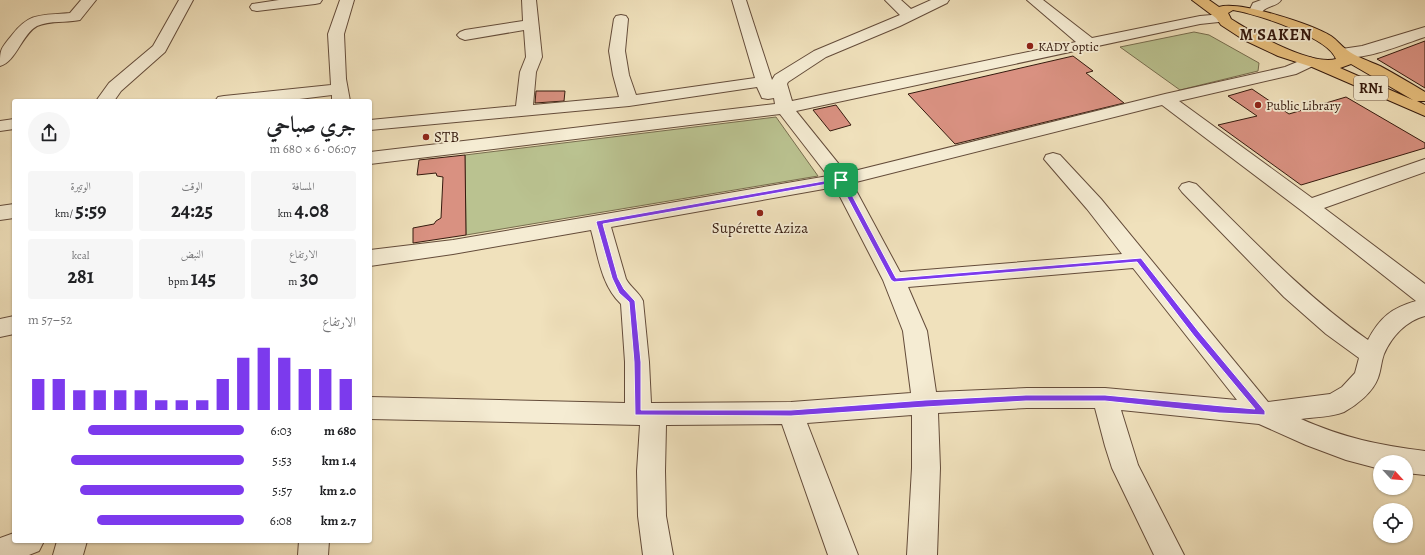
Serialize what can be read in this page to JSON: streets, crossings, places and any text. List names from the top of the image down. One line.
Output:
{"streets":{"main road":["RN1"]},"districts":["M'SAKEN"],"places":["KADY optic","Public Library","STB","Supérette Aziza"],"north":"bottom right","page":{"heading":["جري صباحي","06:07 · 6 × 680 m"],"stats":[["المسافة","4.08 km"],["الوقت","24:25"],["الوتيرة","5:59 /km"],["الارتفاع","30 m"],["النبض","145 bpm"],["kcal","281"]],"chart":["الارتفاع","52–57 m"],"list":[{"name":"680 m","note":"6:03"},{"name":"1.4 km","note":"5:53"},{"name":"2.0 km","note":"5:57"},{"name":"2.7 km","note":"6:08"}]}}
